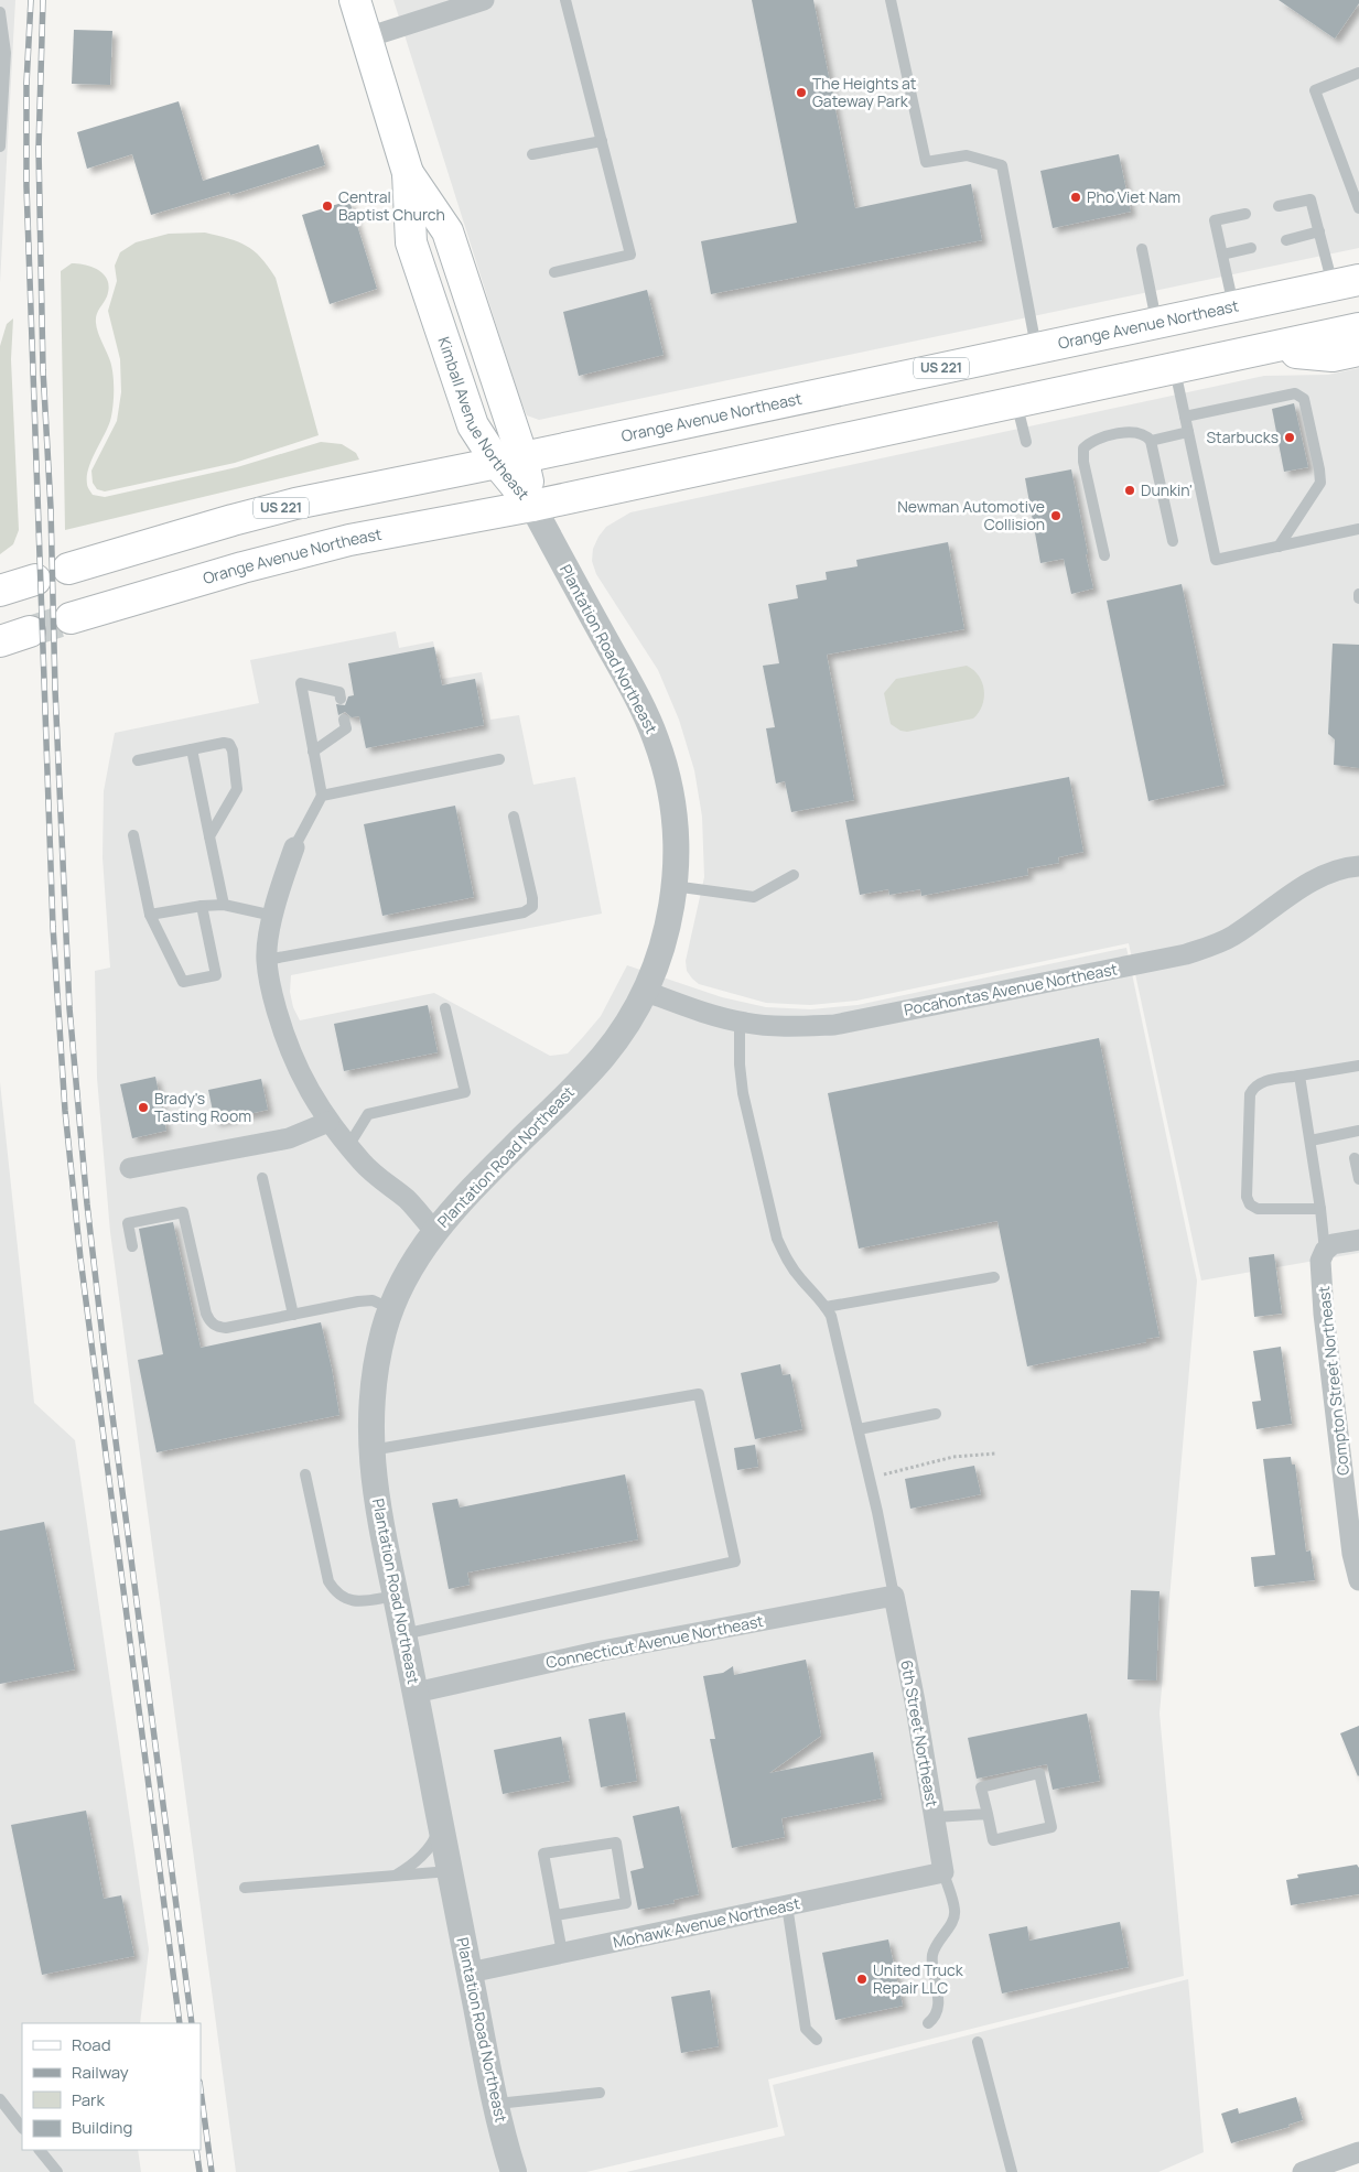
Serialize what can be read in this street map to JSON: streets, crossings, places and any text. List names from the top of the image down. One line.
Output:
{"streets":{"main road":["Orange Avenue Northeast","US 221","Kimball Avenue Northeast"],"street":["Plantation Road Northeast","Pocahontas Avenue Northeast","Compton Street Northeast","Connecticut Avenue Northeast","6th Street Northeast","Mohawk Avenue Northeast"]},"crossings":[["Orange Avenue Northeast","Kimball Avenue Northeast"],["Orange Avenue Northeast","Plantation Road Northeast"],["Kimball Avenue Northeast","Plantation Road Northeast"],["Plantation Road Northeast","Pocahontas Avenue Northeast"],["Plantation Road Northeast","Connecticut Avenue Northeast"],["Plantation Road Northeast","Mohawk Avenue Northeast"],["Connecticut Avenue Northeast","6th Street Northeast"],["6th Street Northeast","Mohawk Avenue Northeast"]],"places":["The Heights at Gateway Park","Pho Viet Nam","Central Baptist Church","Starbucks","Dunkin'","Newman Automotive Collision","Brady's Tasting Room","United Truck Repair LLC"],"legend":["Road","Railway","Park","Building"]}
